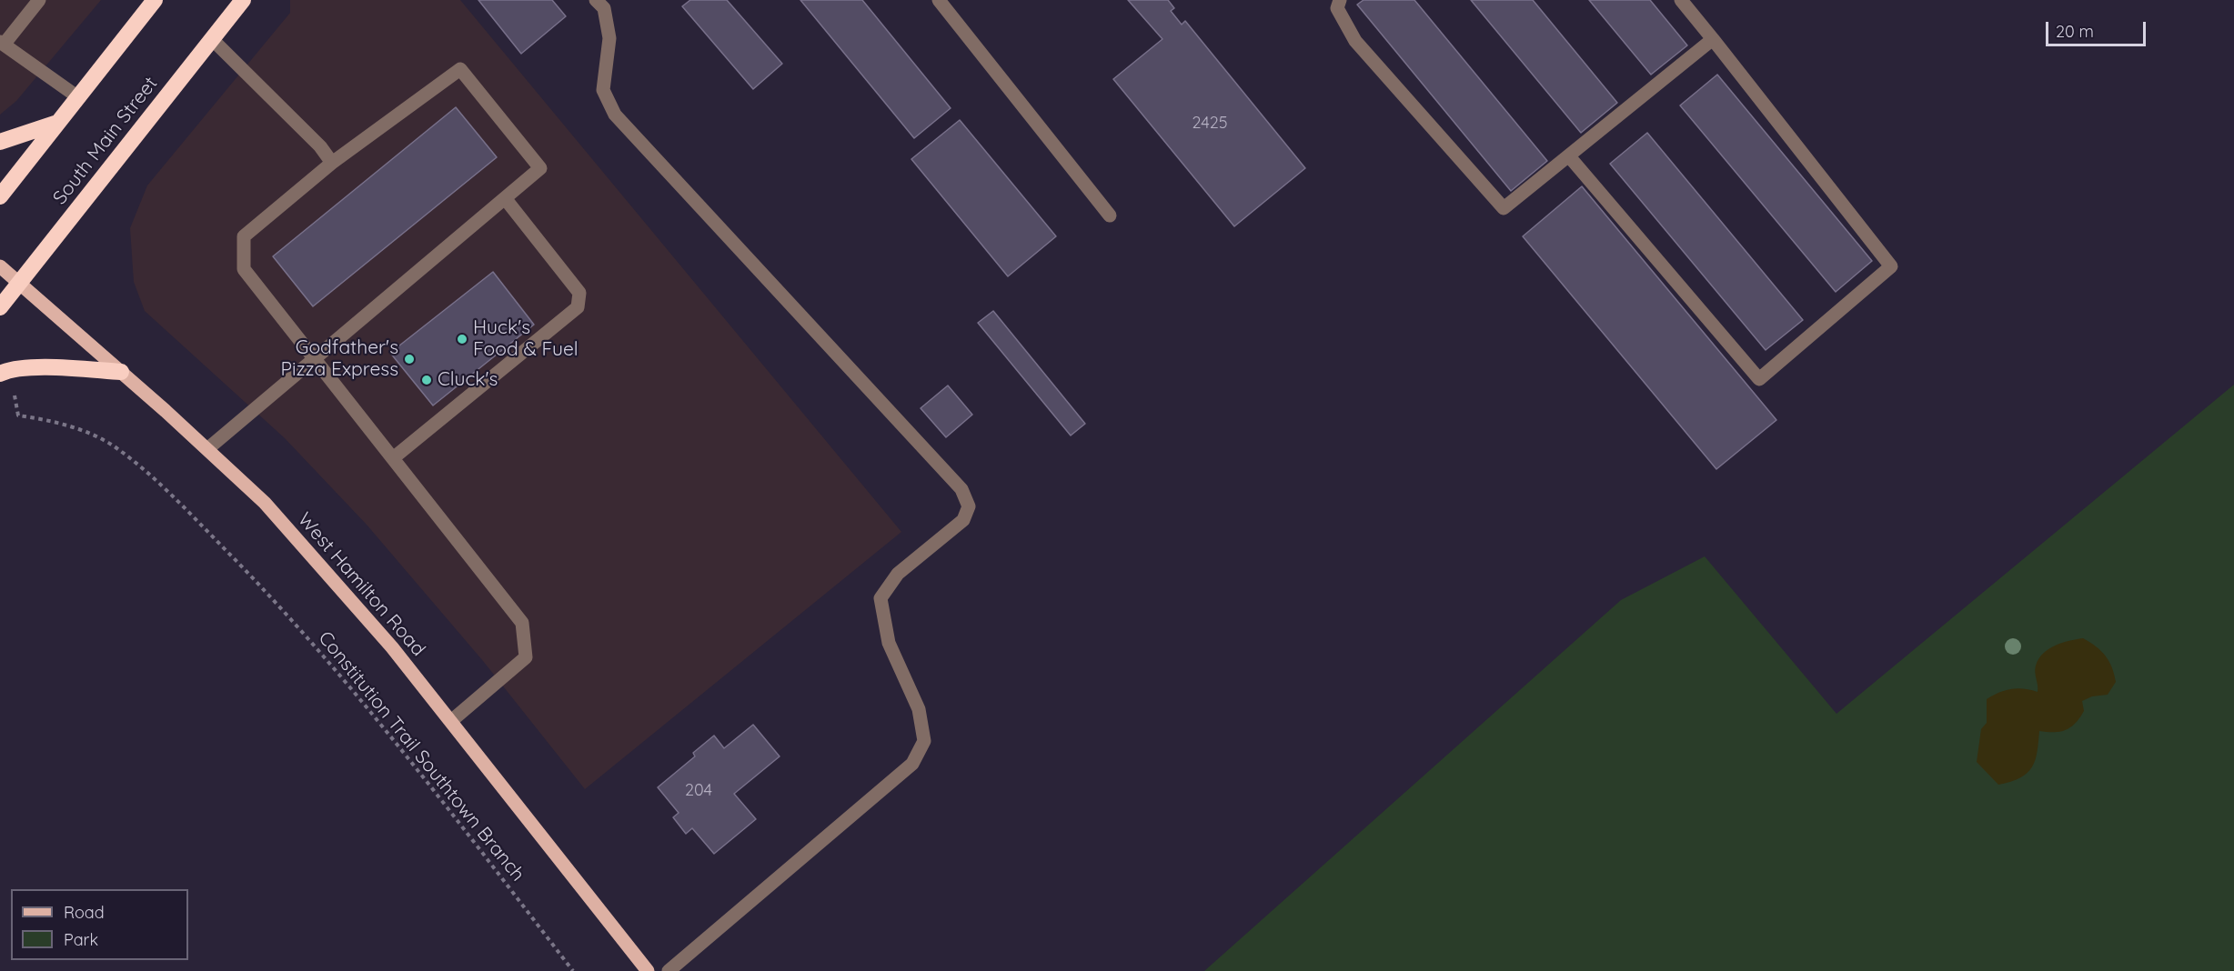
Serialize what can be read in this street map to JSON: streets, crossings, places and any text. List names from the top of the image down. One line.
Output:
{"streets":{"highway":["South Main Street"],"main road":["West Hamilton Road"],"path":["Constitution Trail Southtown Branch"]},"crossings":[["South Main Street","West Hamilton Road"]],"places":["Huck's Food & Fuel","Godfather's Pizza Express","Cluck's"],"house_numbers":["2425","204"],"legend":["Road","Park"],"scale_bar":"20 m"}
